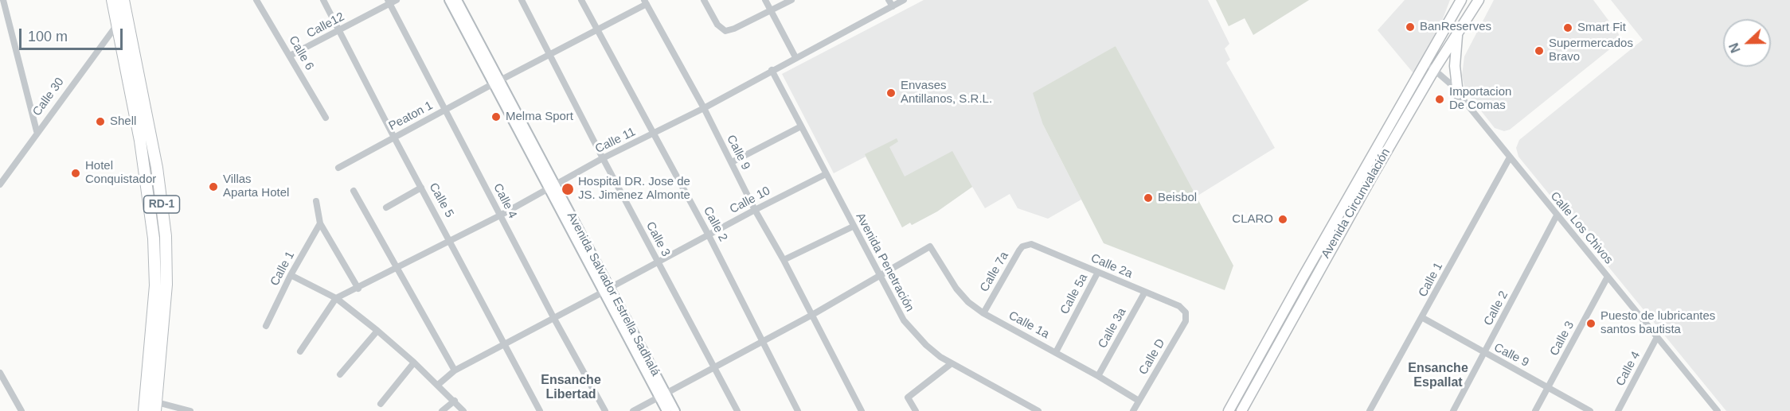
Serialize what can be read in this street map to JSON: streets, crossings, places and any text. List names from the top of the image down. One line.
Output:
{"streets":{"highway":["RD-1"],"main road":["Avenida Circunvalación","Avenida Salvador Estrella Sadhalá"],"street":["Calle12","Calle 6","Calle 30","Peaton 1","Calle 11","Calle 9","Calle 5","Calle 10","Calle 4","Calle 2","Calle Los Chivos","Calle 3","Avenida Penetración","Calle 2a","Calle 1","Calle 7a","Calle 5a","Calle 1a","Calle 3a","Calle D"]},"crossings":[["Calle12","Calle 6"],["Calle12","Calle 5"],["Calle12","Calle 4"],["Calle 30","RD-1"],["Peaton 1","Calle 9"],["Peaton 1","Calle 5"],["Peaton 1","Calle 4"],["Peaton 1","Calle 2"],["Peaton 1","Calle 3"],["Peaton 1","Avenida Salvador Estrella Sadhalá"],["Calle 11","Calle 9"],["Calle 11","Calle 5"],["Calle 11","Calle 4"],["Calle 11","Calle 2"],["Calle 11","Calle 3"],["Calle 11","Avenida Penetración"],["Calle 11","Avenida Salvador Estrella Sadhalá"],["Calle 9","Calle 10"],["Calle 9","Calle 2"],["Calle 9","Calle 3"],["Calle 9","Calle 1"],["Calle 5","Calle 10"],["Calle 10","Calle 4"],["Calle 10","Calle 2"],["Calle 10","Calle 3"],["Calle 10","Avenida Penetración"],["Calle 10","Avenida Salvador Estrella Sadhalá"],["Calle 4","Calle Los Chivos"],["Avenida Circunvalación","Calle Los Chivos"],["Calle 2","Calle Los Chivos"],["Calle Los Chivos","Calle 3"],["Calle Los Chivos","Calle 1"],["Avenida Penetración","Calle 1a"],["Calle 2a","Calle 7a"],["Calle 2a","Calle 5a"],["Calle 2a","Calle 3a"],["Calle 2a","Calle D"],["Calle 7a","Calle 1a"],["Calle 5a","Calle 1a"],["Calle 1a","Calle 3a"],["Calle 1a","Calle D"]],"districts":["Ensanche Espallat","Ensanche Libertad"],"places":["BanReserves","Smart Fit","Supermercados Bravo","Envases Antillanos, S.R.L.","Importacion De Comas","Melma Sport","Shell","Hotel Conquistador","Villas Aparta Hotel","Hospital DR. Jose de JS. Jimenez Almonte","Beisbol","CLARO","Puesto de lubricantes santos bautista"],"scale_bar":"100 m","north":"left"}
